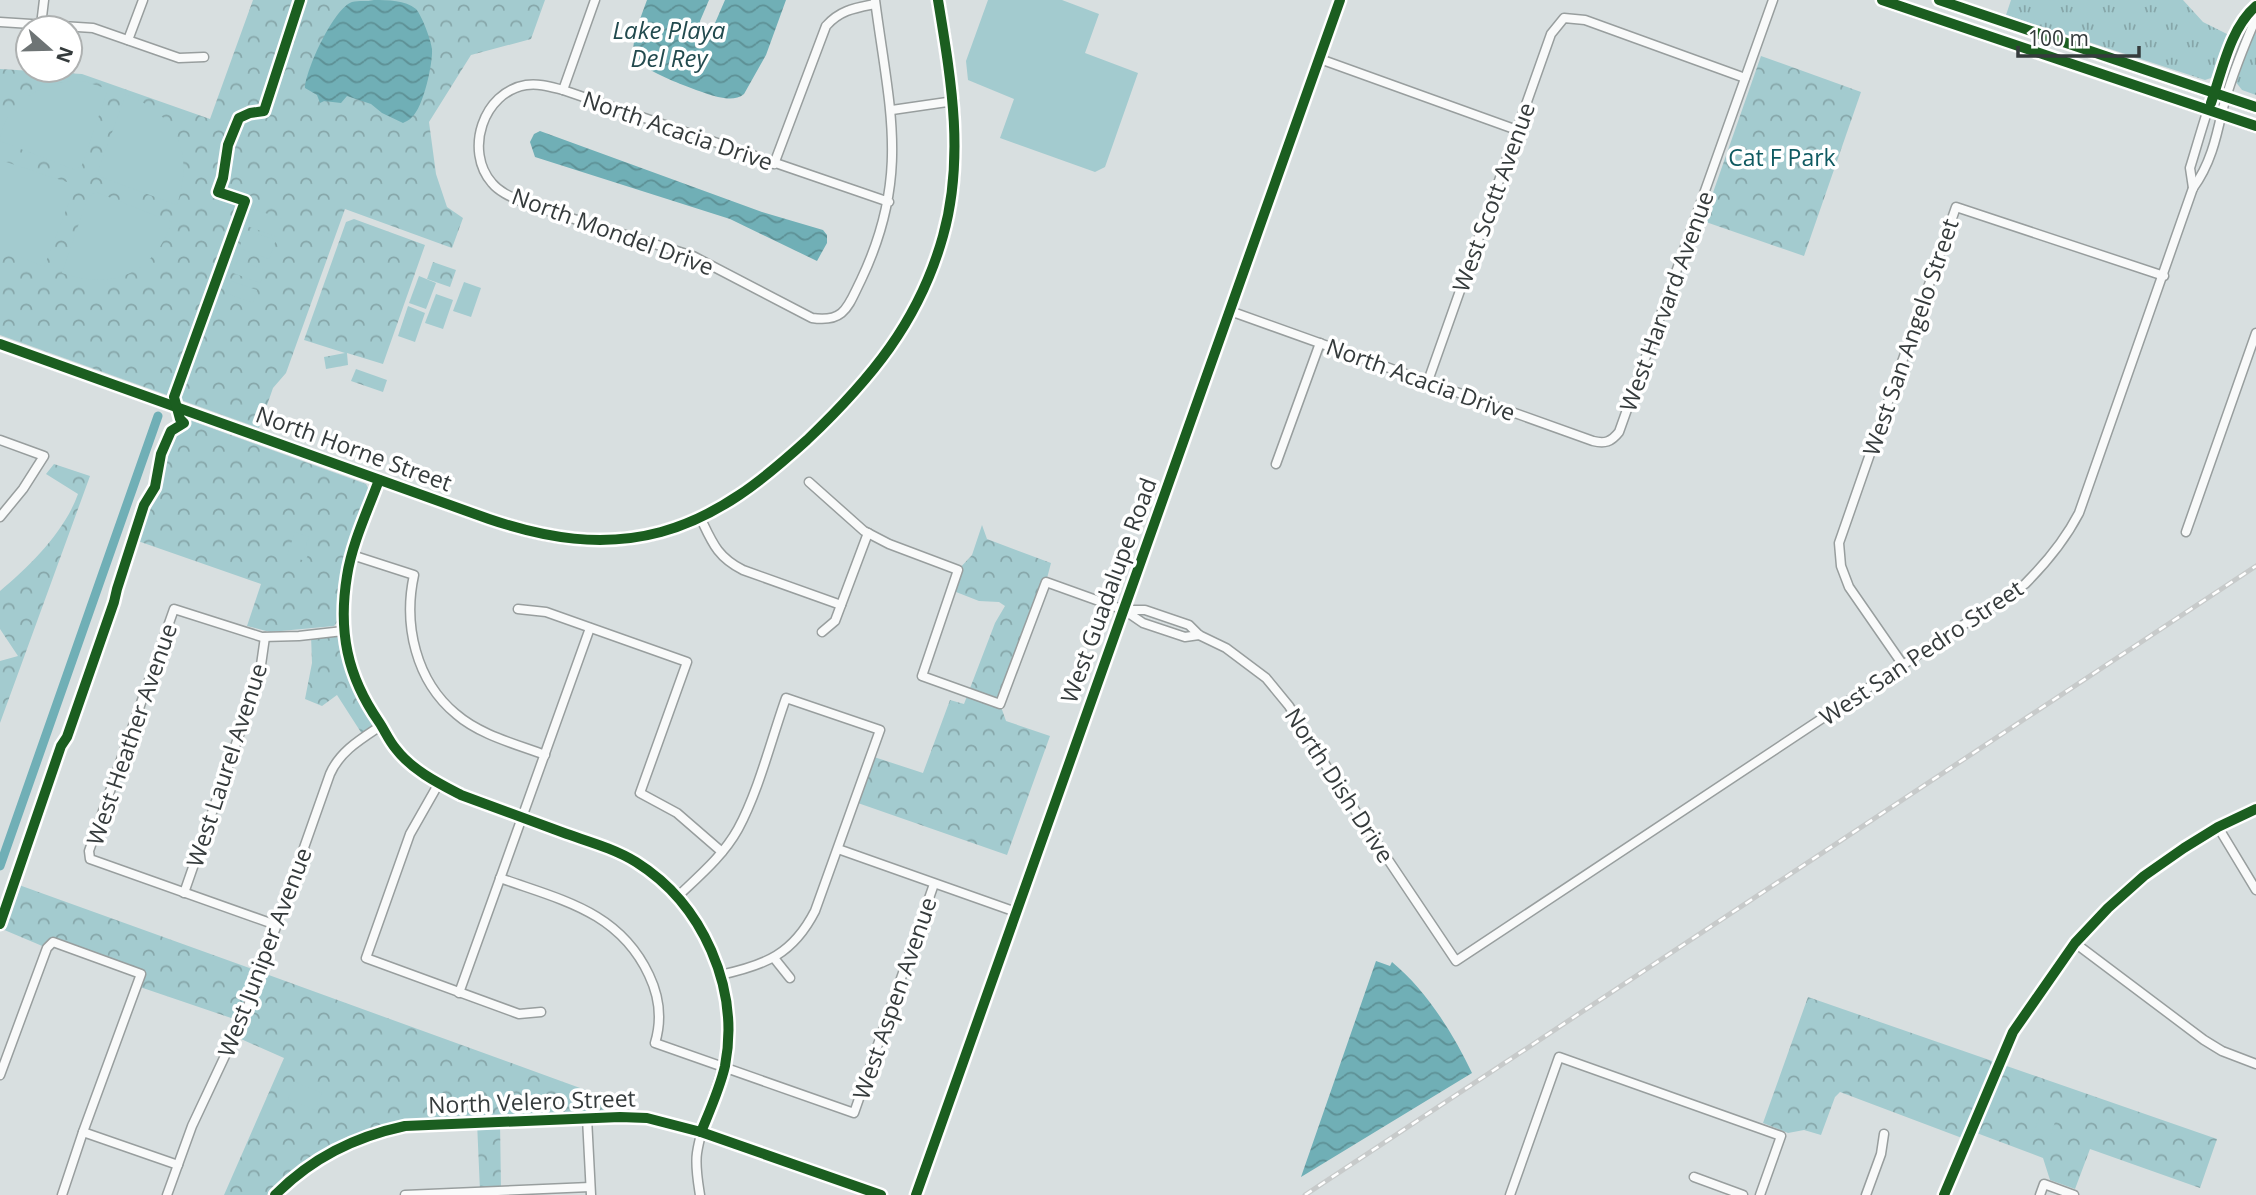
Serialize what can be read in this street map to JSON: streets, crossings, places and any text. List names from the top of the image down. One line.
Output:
{"streets":{"main road":["North Horne Street","West Guadalupe Road"],"street":["North Acacia Drive","West Scott Avenue","North Mondel Drive","West Harvard Avenue","West San Angelo Street","West San Pedro Street","West Heather Avenue","West Laurel Avenue","North Dish Drive","West Juniper Avenue","West Aspen Avenue","North Velero Street"]},"crossings":[["North Acacia Drive","West Scott Avenue"],["North Acacia Drive","North Mondel Drive"],["North Acacia Drive","West Harvard Avenue"],["North Acacia Drive","West Guadalupe Road"],["West Scott Avenue","West Harvard Avenue"],["West San Angelo Street","West San Pedro Street"],["West Guadalupe Road","North Dish Drive"],["West San Pedro Street","North Dish Drive"],["West Heather Avenue","West Laurel Avenue"]],"water":["Lake Playa Del Rey"],"parks":["Cat F Park"],"scale_bar":"100 m","north":"right"}
